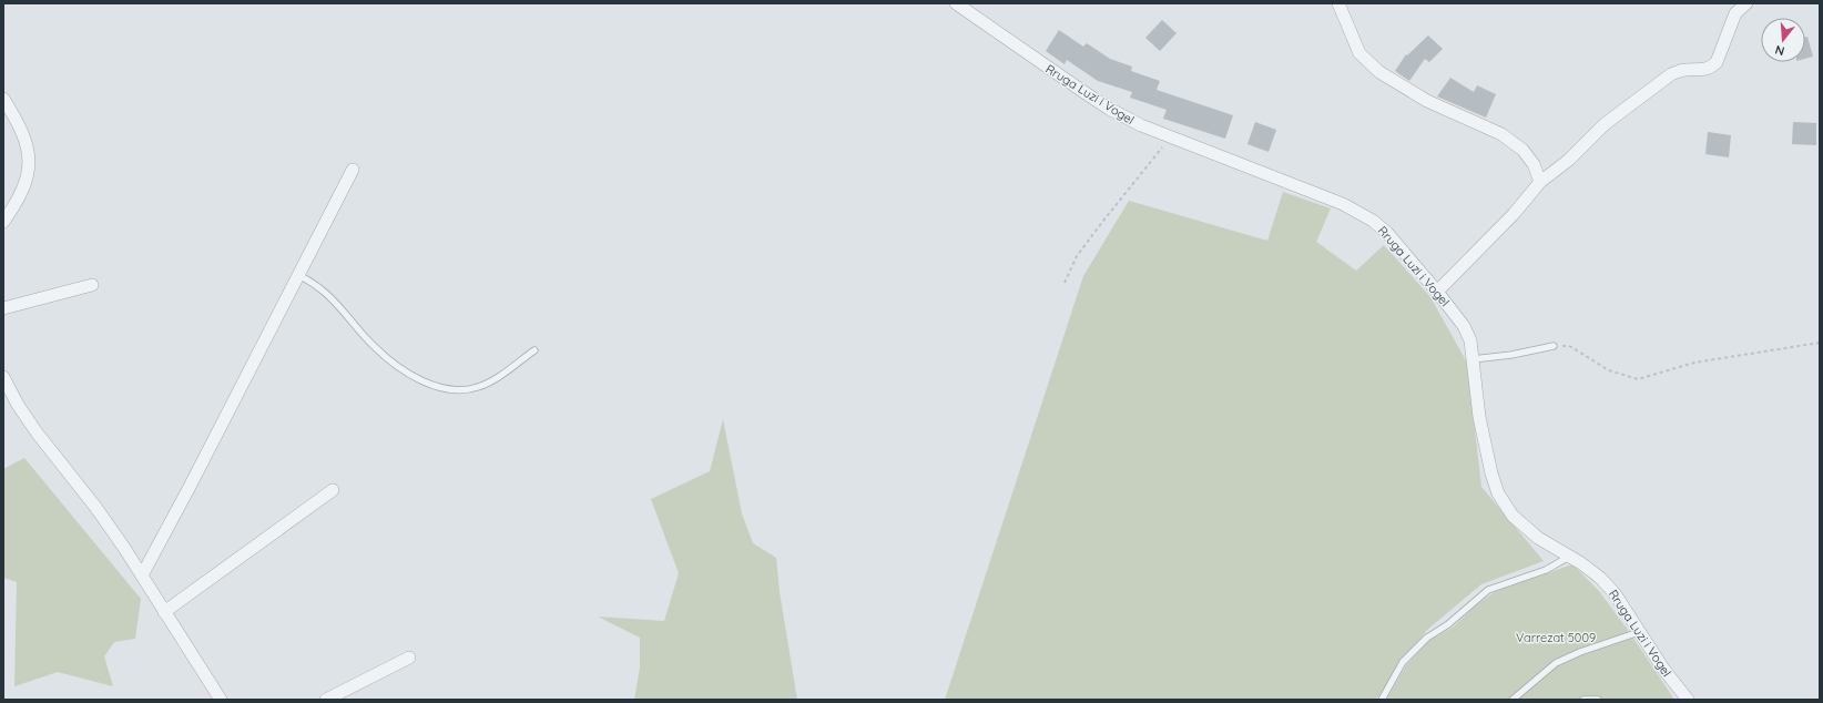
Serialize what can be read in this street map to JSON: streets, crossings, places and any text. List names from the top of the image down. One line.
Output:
{"streets":{"street":["Rruga Luzi i Vogel"]},"parks":["Varrezat 5009"],"north":"bottom"}
